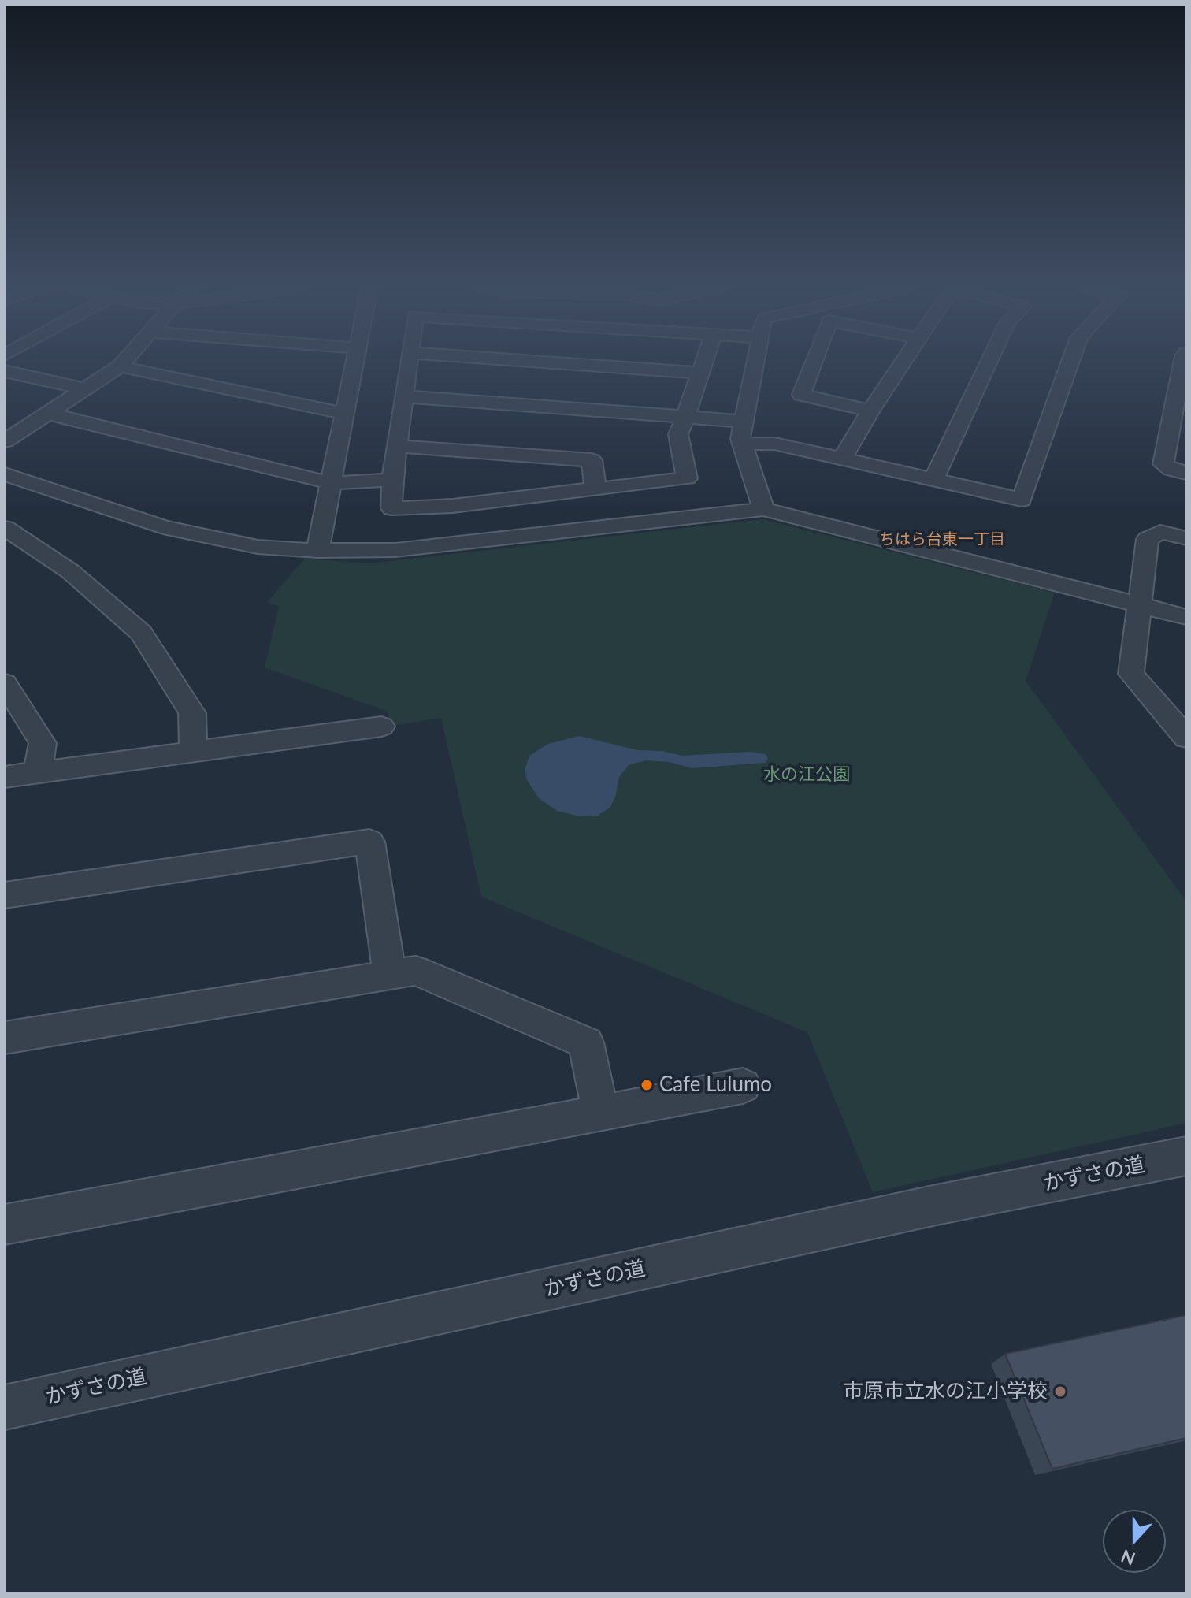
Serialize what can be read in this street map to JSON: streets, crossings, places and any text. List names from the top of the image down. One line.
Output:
{"streets":{"street":["かずさの道"]},"districts":["ちはら台東一丁目"],"parks":["水の江公園"],"places":["Cafe Lulumo","市原市立水の江小学校"],"north":"bottom"}
